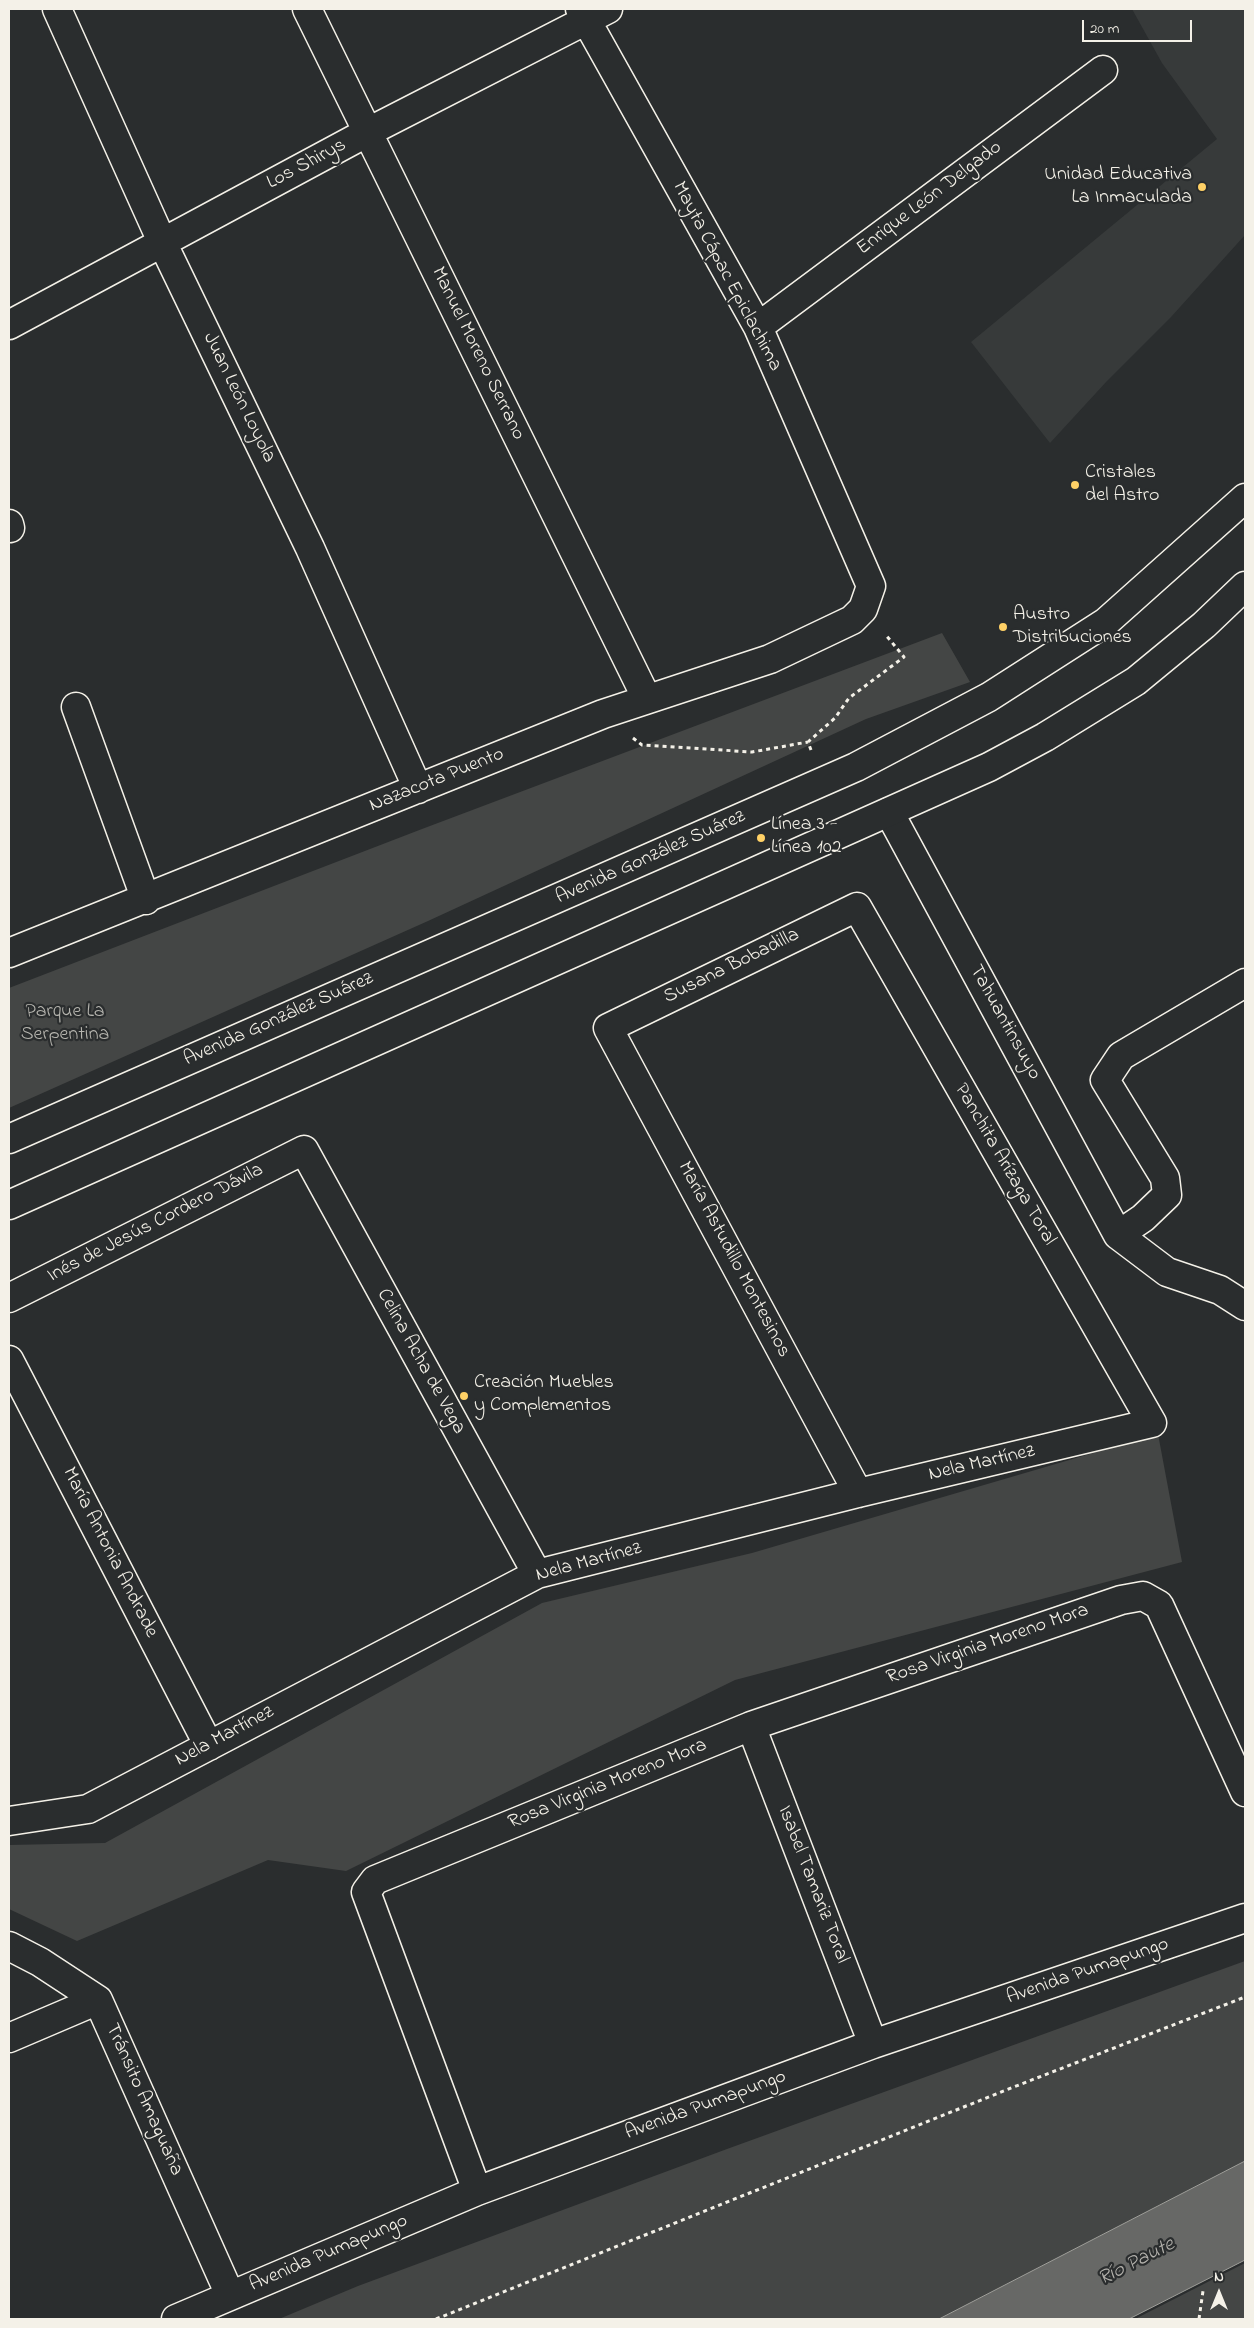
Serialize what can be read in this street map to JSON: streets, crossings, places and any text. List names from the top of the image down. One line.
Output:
{"streets":{"street":["Los Shirys","Enrique León Delgado","Mayta Cápac Epiclachima","Manuel Moreno Serrano","Juan León Loyola","Nazacota Puento","Avenida González Suárez","Susana Bobadilla","Tahuantinsuyo","Panchita Arízaga Toral","Inés de Jesús Cordero Dávila","María Astudillo Montesinos","Celina Acha de Vega","Nela Martínez","María Antonia Andrade","Rosa Virginia Moreno Mora","Isabel Tamariz Toral","Avenida Pumapungo","Tránsito Amaguaña"]},"crossings":[["Los Shirys","Mayta Cápac Epiclachima"],["Los Shirys","Manuel Moreno Serrano"],["Los Shirys","Juan León Loyola"],["Enrique León Delgado","Mayta Cápac Epiclachima"],["Mayta Cápac Epiclachima","Nazacota Puento"],["Manuel Moreno Serrano","Nazacota Puento"],["Juan León Loyola","Nazacota Puento"],["Susana Bobadilla","Panchita Arízaga Toral"],["Susana Bobadilla","María Astudillo Montesinos"],["Panchita Arízaga Toral","Nela Martínez"],["Inés de Jesús Cordero Dávila","Celina Acha de Vega"],["María Astudillo Montesinos","Nela Martínez"],["Celina Acha de Vega","Nela Martínez"],["Nela Martínez","María Antonia Andrade"],["Rosa Virginia Moreno Mora","Isabel Tamariz Toral"],["Rosa Virginia Moreno Mora","Avenida Pumapungo"],["Isabel Tamariz Toral","Avenida Pumapungo"],["Avenida Pumapungo","Tránsito Amaguaña"]],"water":["Río Paute"],"parks":["Parque La Serpentina"],"places":["Unidad Educativa La Inmaculada","Cristales del Astro","Austro Distribuciones","Línea 3 - Línea 102","Creación Muebles y Complementos"],"scale_bar":"20 m","north":"top"}
